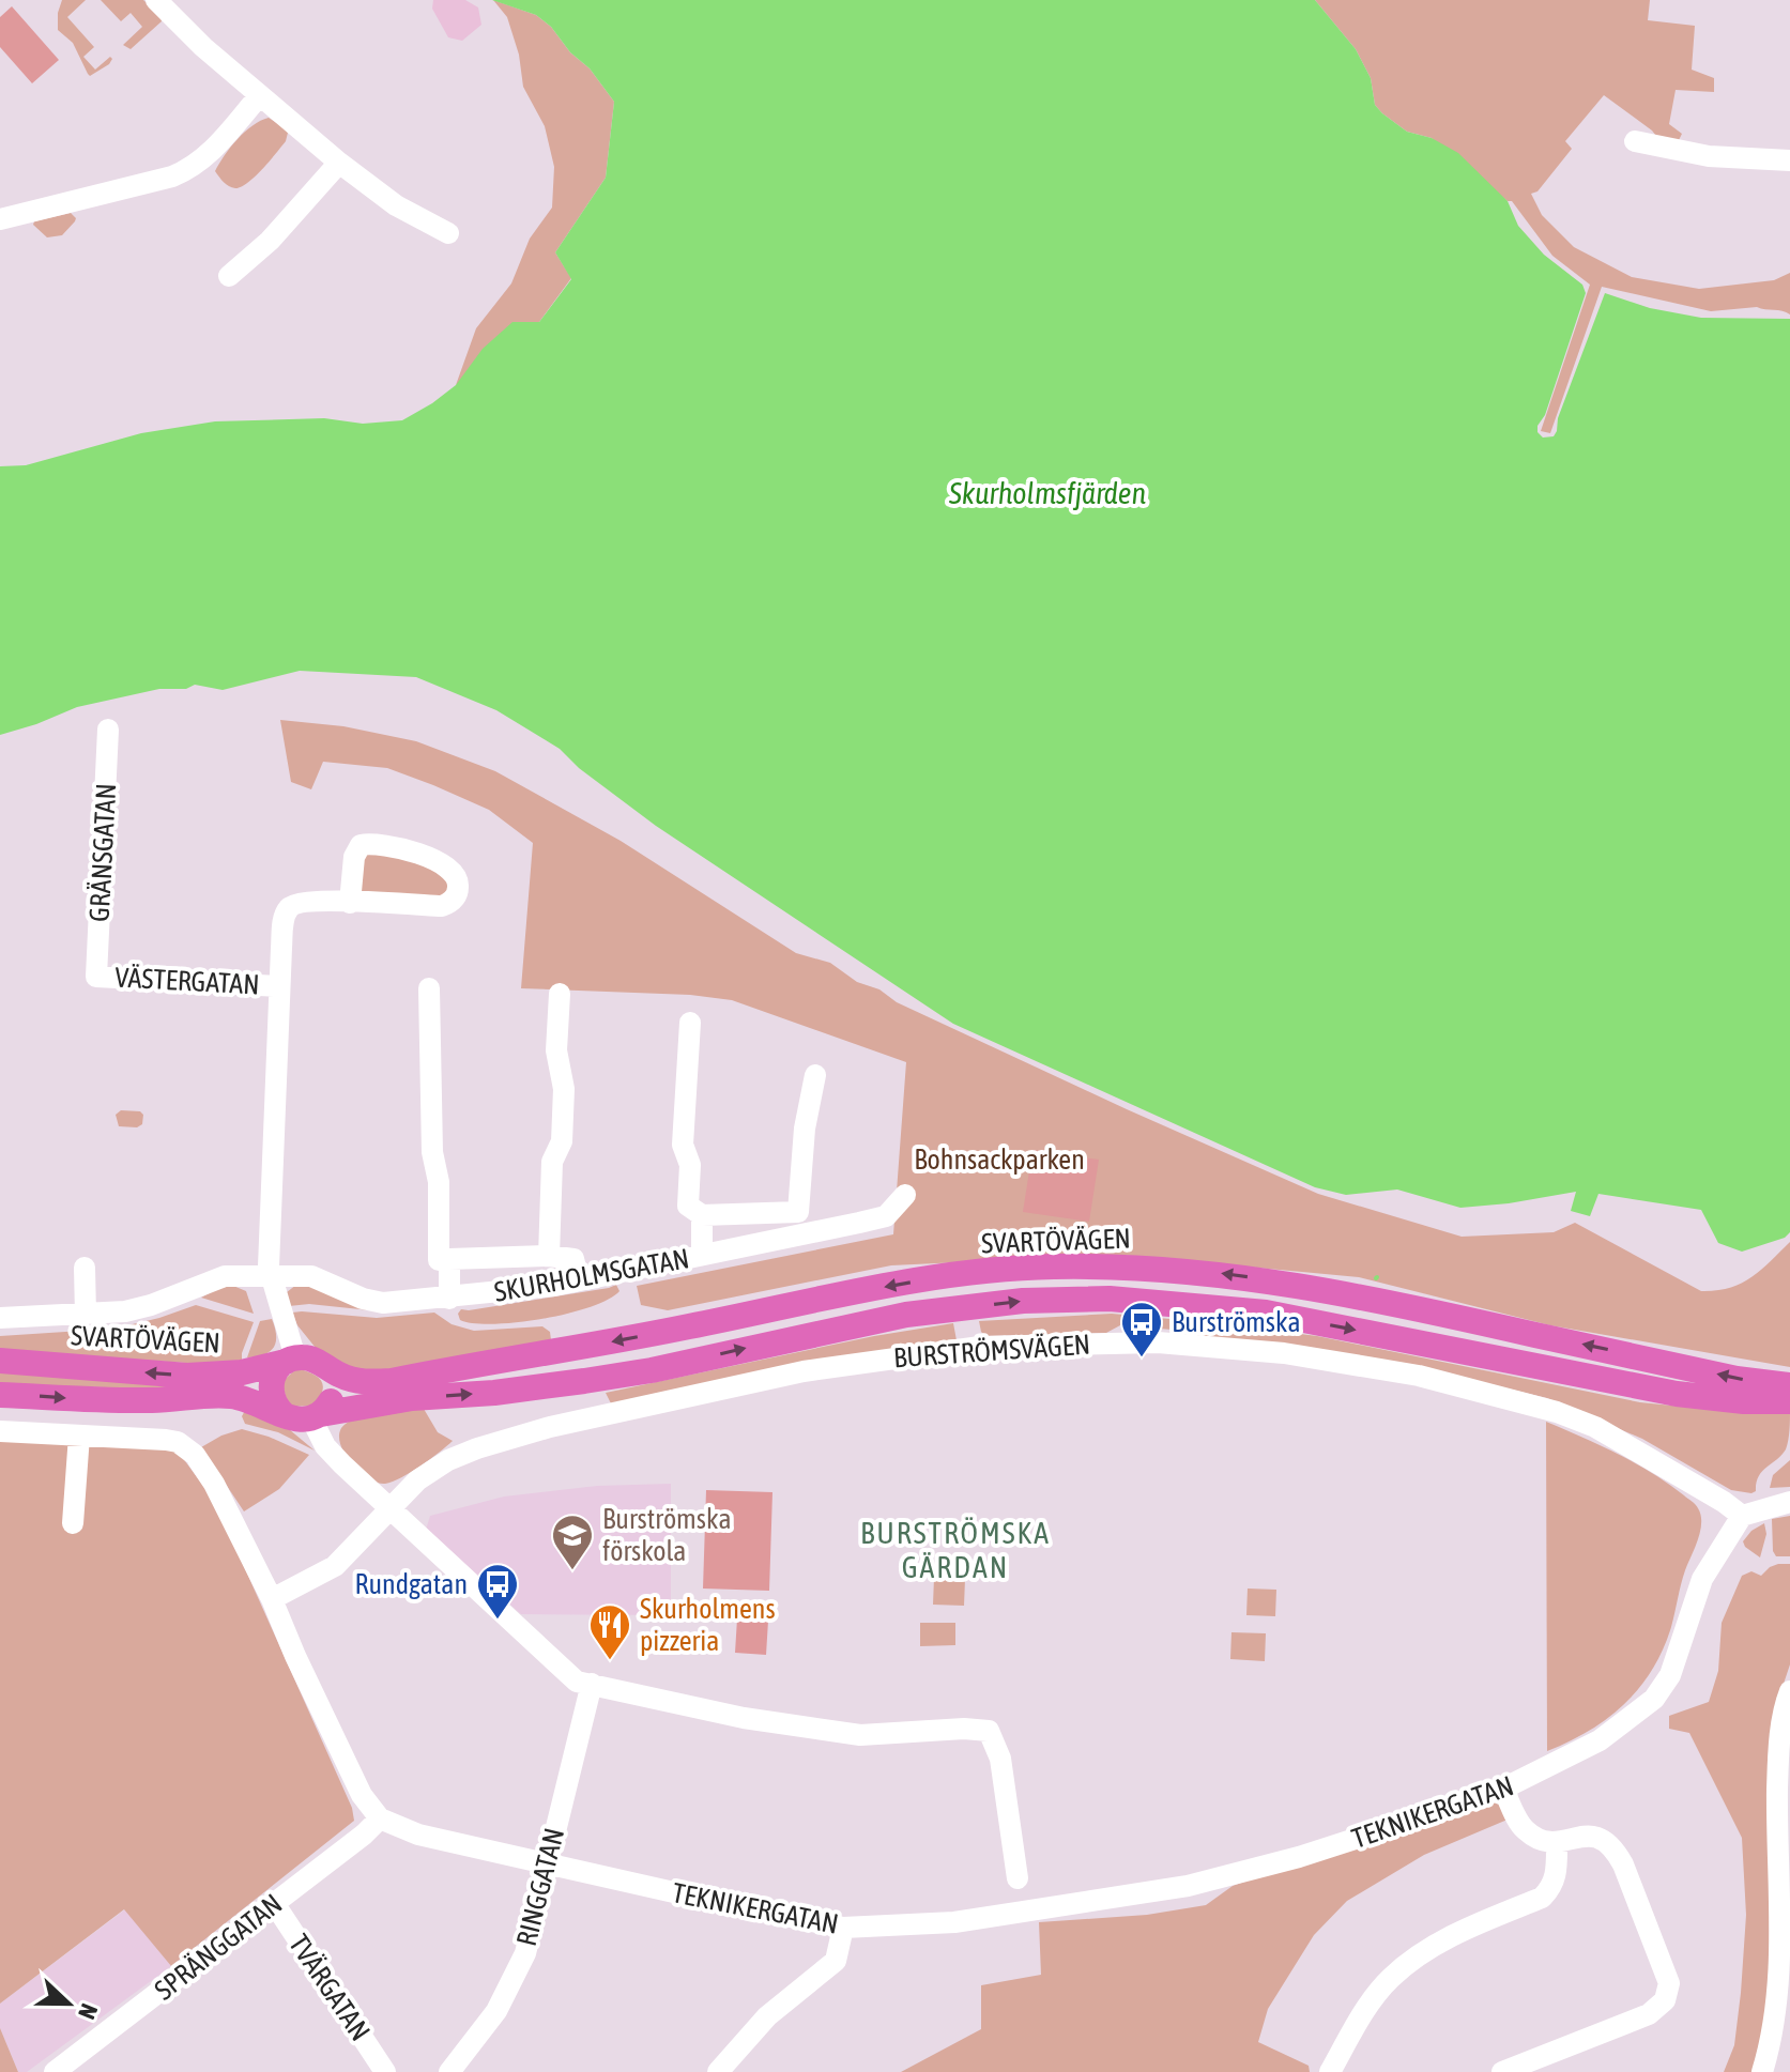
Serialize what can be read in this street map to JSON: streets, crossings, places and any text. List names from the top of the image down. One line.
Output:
{"streets":{"main road":["SVARTÖVÄGEN"],"street":["GRÄNSGATAN","VÄSTERGATAN","SKURHOLMSGATAN","BURSTRÖMSVÄGEN","TEKNIKERGATAN","RINGGATAN","SPRÄNGGATAN","TVÄRGATAN"]},"crossings":[["GRÄNSGATAN","VÄSTERGATAN"],["BURSTRÖMSVÄGEN","TEKNIKERGATAN"],["TEKNIKERGATAN","RINGGATAN"],["TEKNIKERGATAN","SPRÄNGGATAN"],["SPRÄNGGATAN","TVÄRGATAN"]],"districts":["BURSTRÖMSKA GÄRDAN"],"water":["Skurholmsfjärden"],"parks":["Bohnsackparken"],"places":{"bus stop":["Burströmska","Rundgatan"],"school or university":["Burströmska förskola"],"restaurant":["Skurholmens pizzeria"]},"north":"right"}
